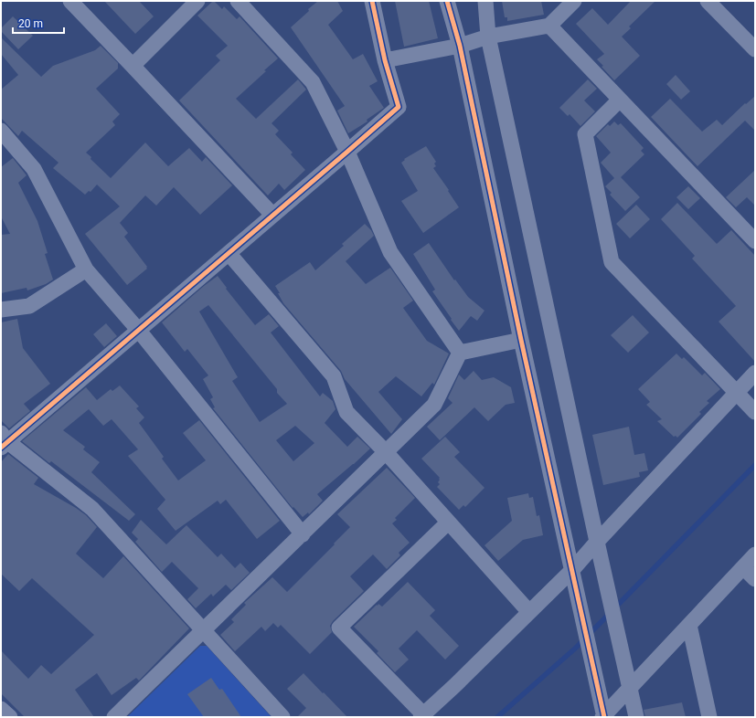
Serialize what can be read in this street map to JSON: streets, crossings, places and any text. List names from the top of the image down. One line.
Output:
{"scale_bar":"20 m"}
